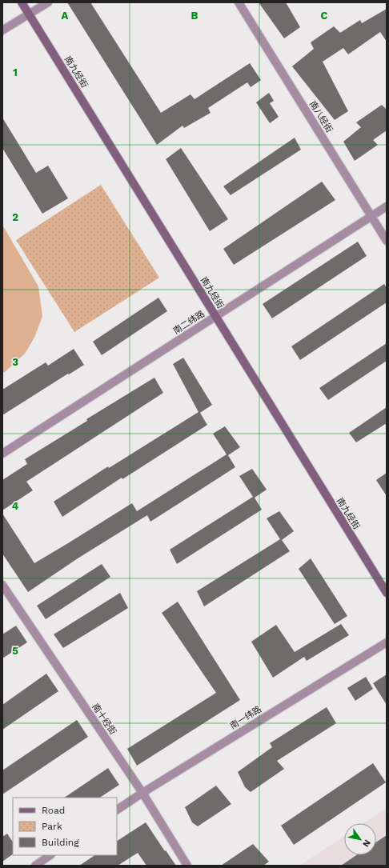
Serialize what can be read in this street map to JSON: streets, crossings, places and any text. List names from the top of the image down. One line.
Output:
{"streets":{"main road":["南九经街"],"street":["南八经街","南二纬路","南一纬路","南十经街"]},"crossings":[["南九经街","南二纬路"],["南八经街","南二纬路"],["南一纬路","南十经街"]],"legend":["Road","Park","Building"],"north":"bottom right","grid":{"columns":["A","B","C"],"rows":["1","2","3","4","5"]}}
